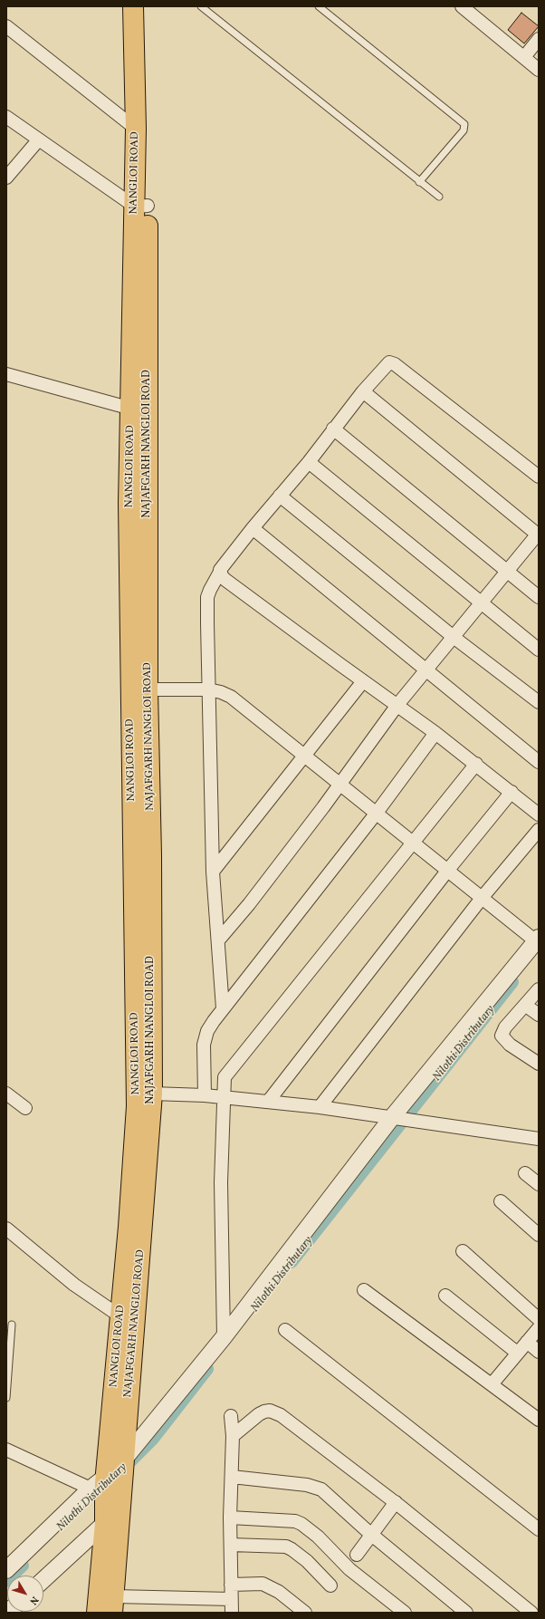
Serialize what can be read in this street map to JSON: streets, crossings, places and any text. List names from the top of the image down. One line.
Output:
{"streets":{"main road":["NANGLOI ROAD","NAJAFGARH NANGLOI ROAD"]},"crossings":[["NANGLOI ROAD","NAJAFGARH NANGLOI ROAD"]],"water":["Nilothi Distributary"],"north":"bottom right"}
